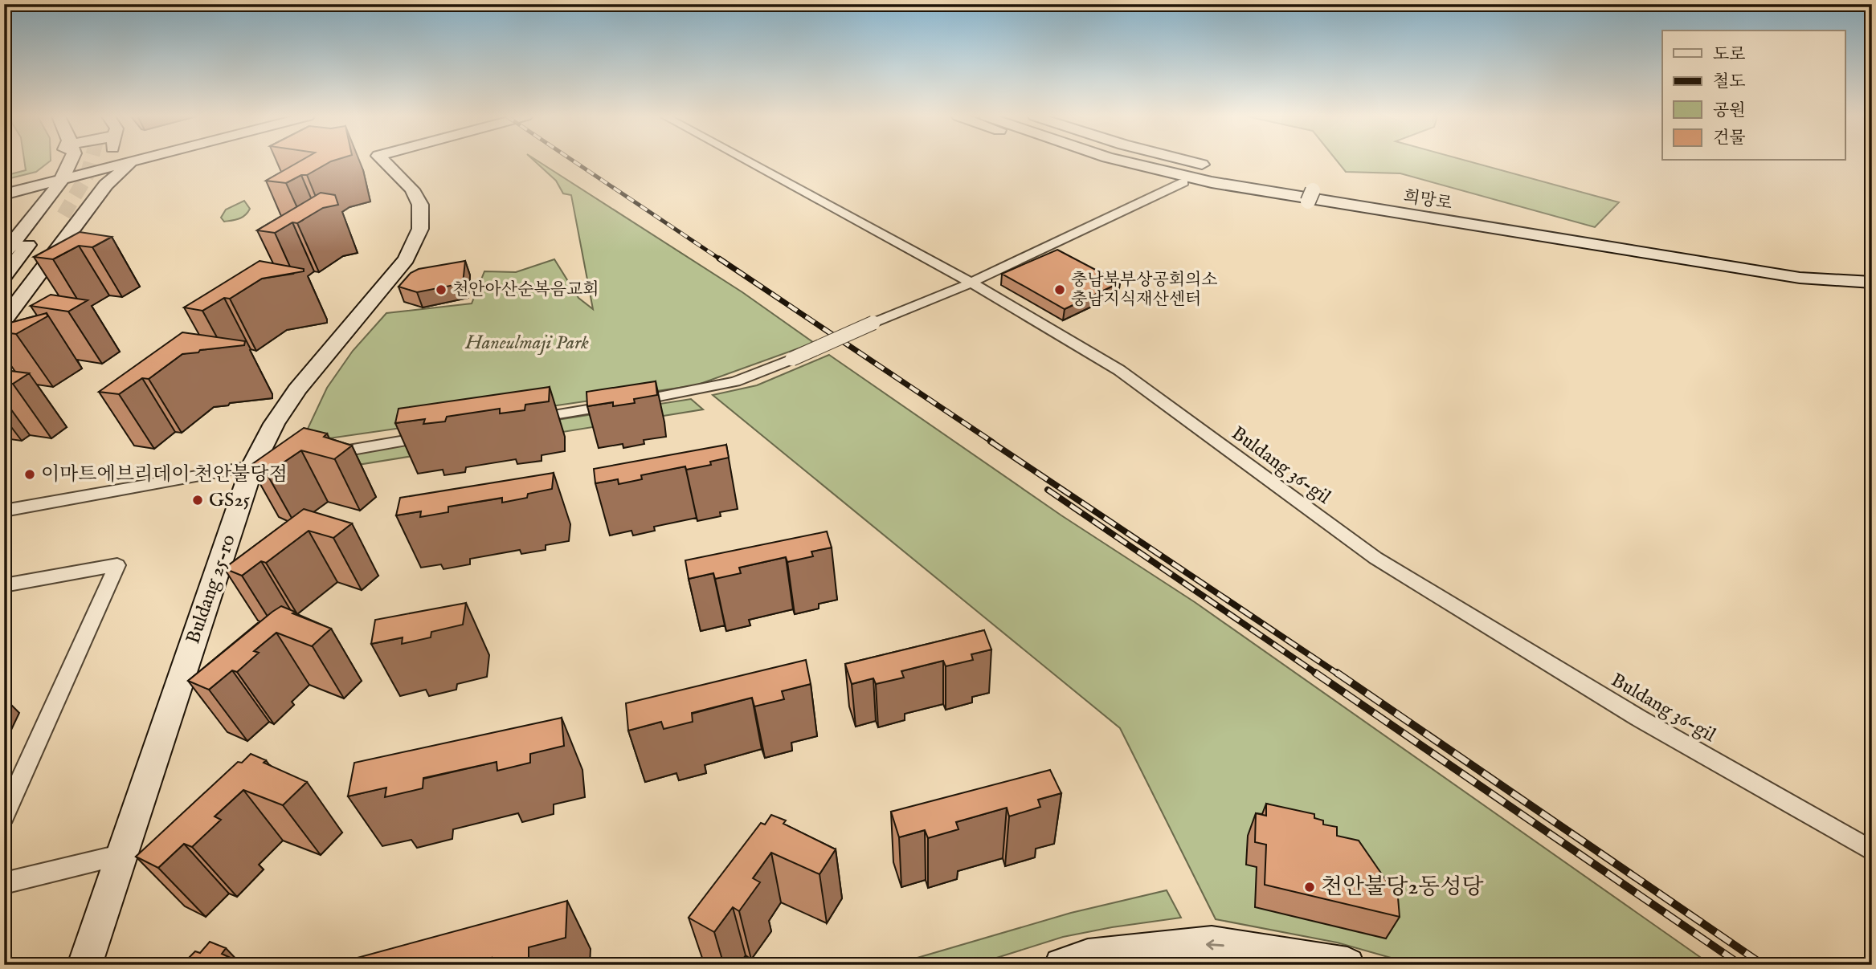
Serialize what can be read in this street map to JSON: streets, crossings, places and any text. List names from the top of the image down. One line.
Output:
{"streets":{"main road":["희망로","Buldang 25-ro"],"street":["Buldang 36-gil"]},"parks":["Haneulmaji Park"],"places":["천안아산순복음교회","충남북부상공회의소 충남지식재산센터","이마트에브리데이 천안불당점","GS25","천안불당2동성당"],"legend":["도로","철도","공원","건물"]}
